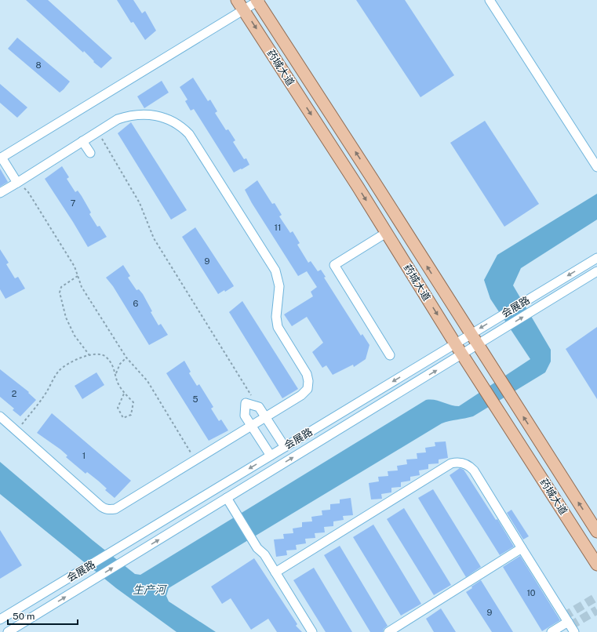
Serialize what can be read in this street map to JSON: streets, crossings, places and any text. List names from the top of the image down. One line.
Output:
{"streets":{"main road":["药城大道"],"street":["会展路"]},"crossings":[["药城大道","会展路"]],"water":["生产河"],"house_numbers":["8","7","11","9","6","2","5","1","10","9"],"scale_bar":"50 m"}
